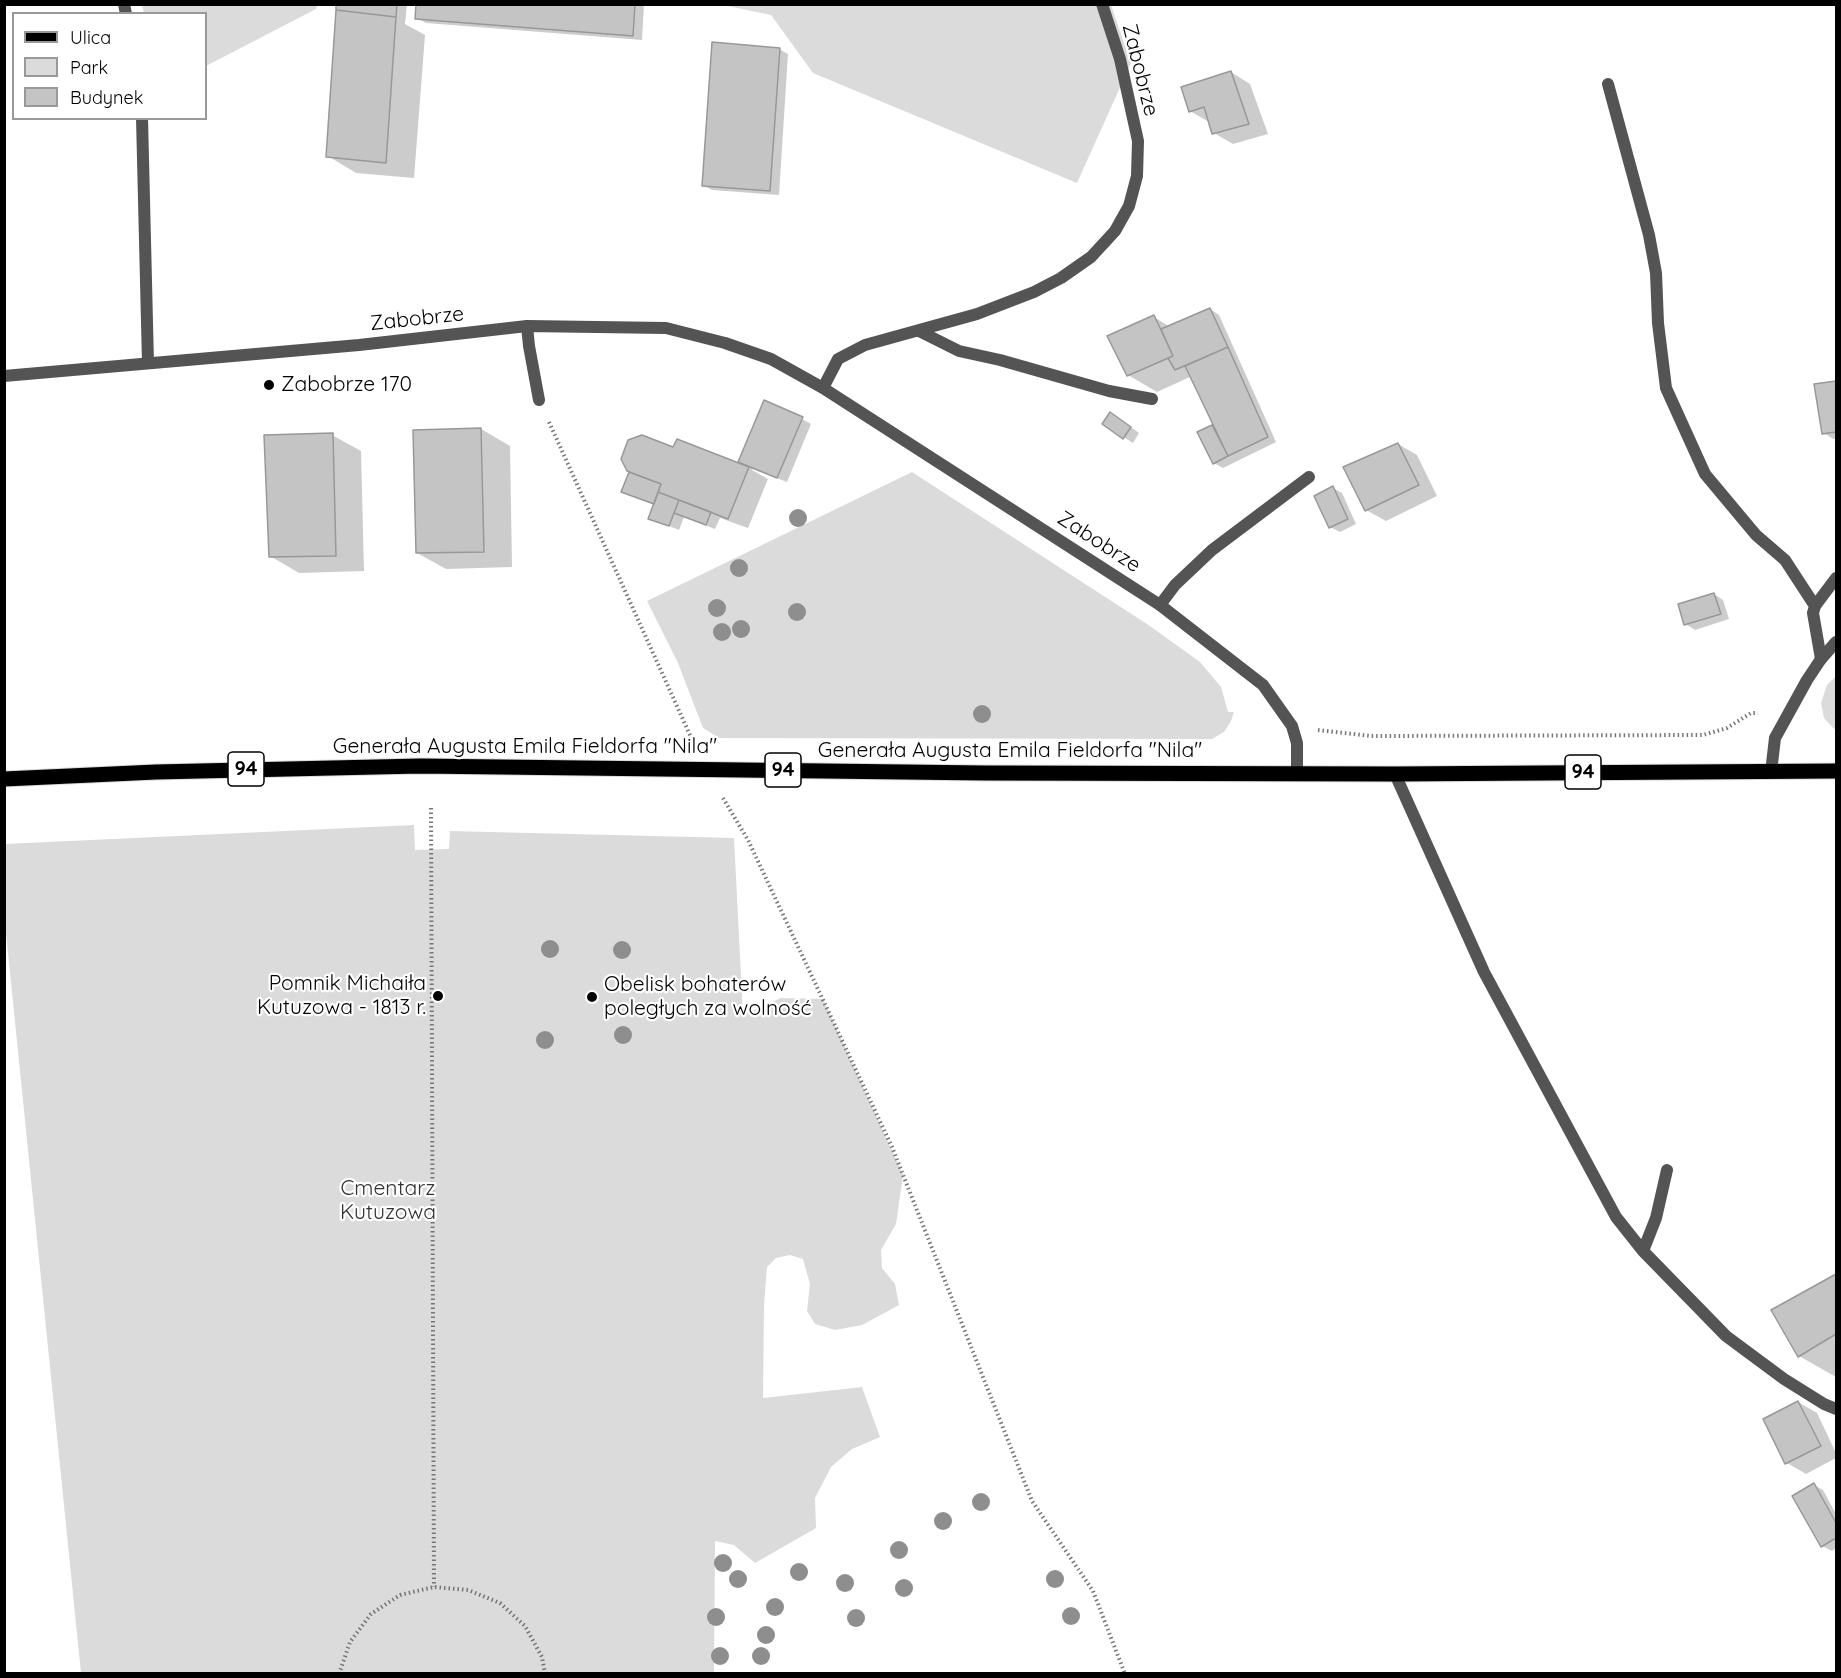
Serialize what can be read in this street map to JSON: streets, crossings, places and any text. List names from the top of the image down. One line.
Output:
{"streets":{"main road":["Generała Augusta Emila Fieldorfa \"Nila\"","94"],"street":["Zabobrze"]},"crossings":[["Zabobrze","Generała Augusta Emila Fieldorfa \"Nila\""]],"parks":["Cmentarz Kutuzowa"],"places":["Zabobrze 170","Pomnik Michaiła Kutuzowa - 1813 r.","Obelisk bohaterów poległych za wolność"],"legend":["Ulica","Park","Budynek"]}
